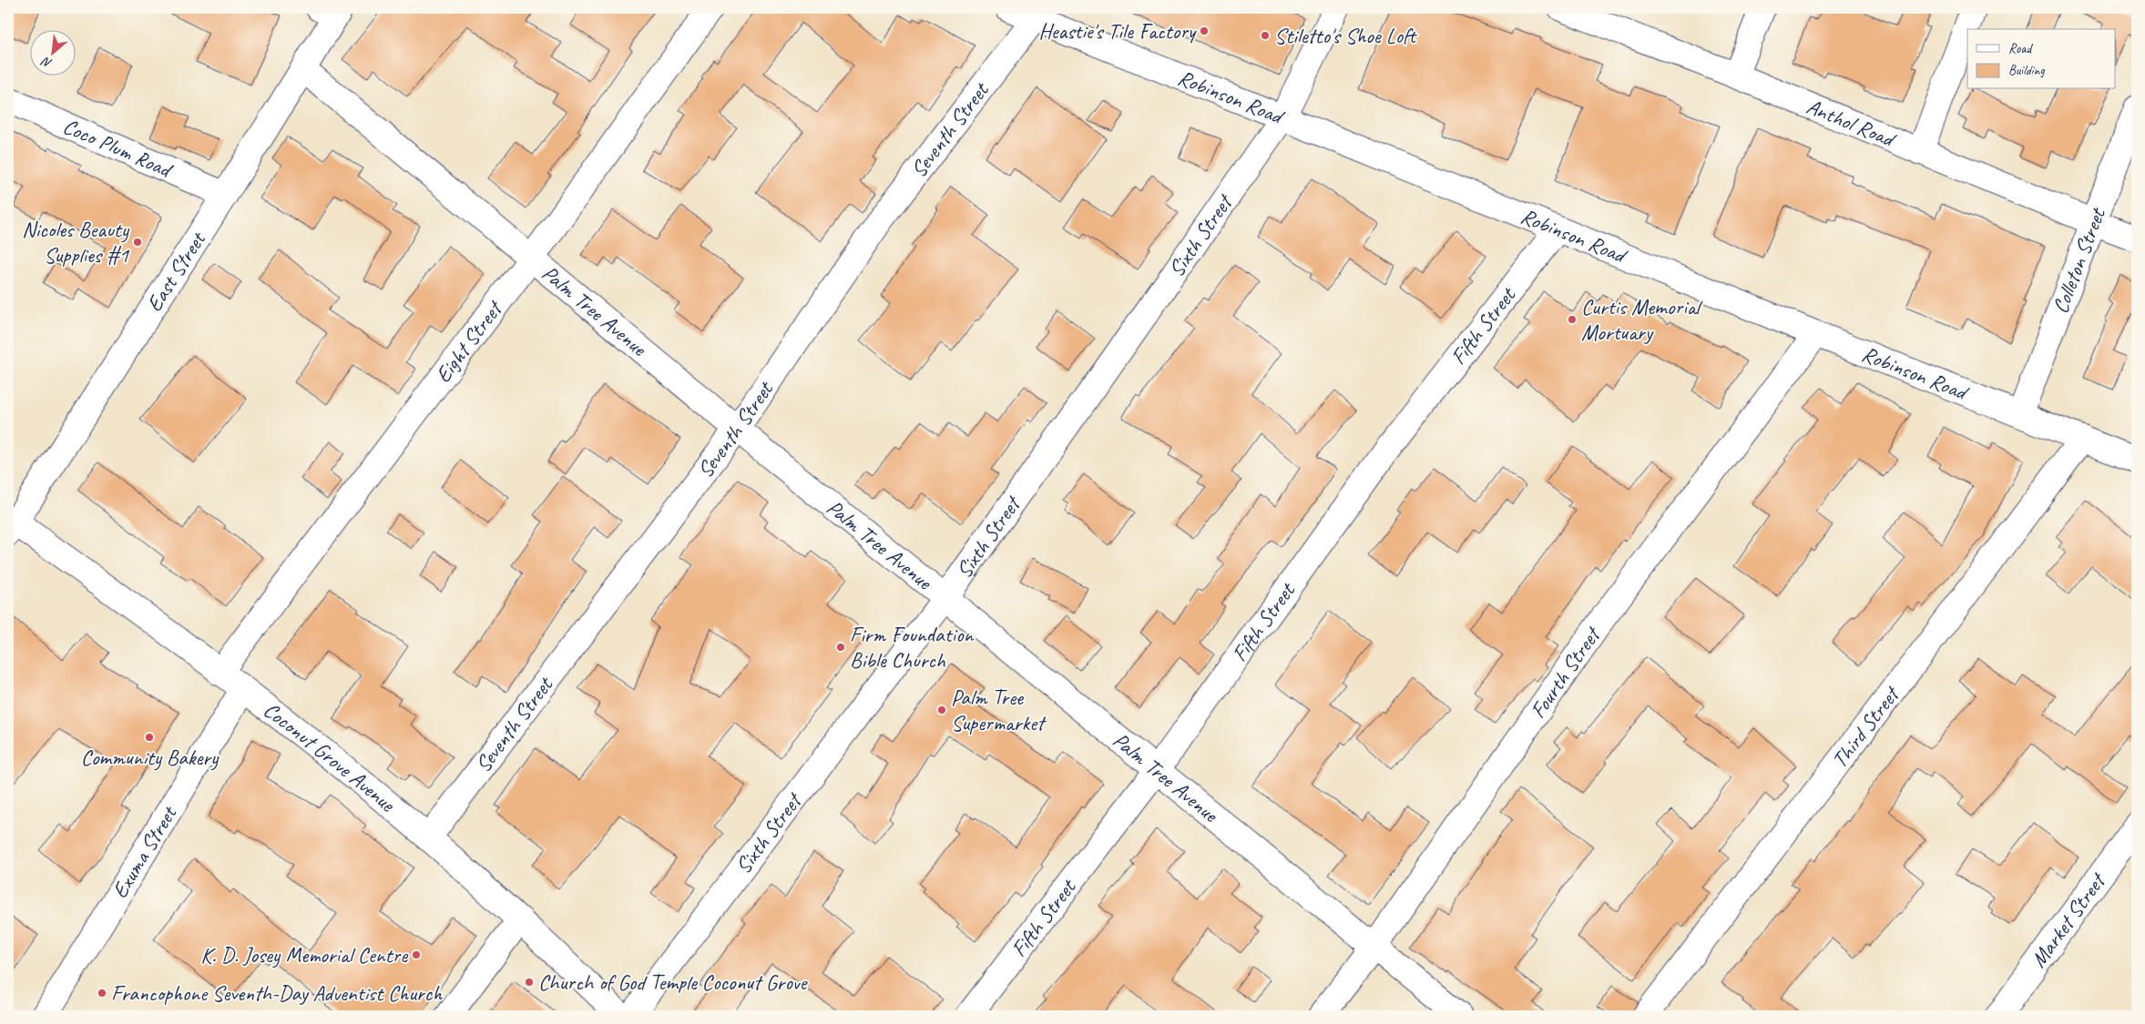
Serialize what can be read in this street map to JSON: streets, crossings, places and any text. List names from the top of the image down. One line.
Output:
{"streets":{"street":["Robinson Road","Anthol Road","Seventh Street","Coco Plum Road","Sixth Street","Colleton Street","East Street","Palm Tree Avenue","Fifth Street","Eight Street","Fourth Street","Third Street","Coconut Grove Avenue","Exuma Street","Market Street"]},"crossings":[["Robinson Road","Seventh Street"],["Robinson Road","Sixth Street"],["Robinson Road","Colleton Street"],["Robinson Road","Fifth Street"],["Robinson Road","Fourth Street"],["Robinson Road","Third Street"],["Anthol Road","Colleton Street"],["Seventh Street","Palm Tree Avenue"],["Seventh Street","Coconut Grove Avenue"],["Coco Plum Road","East Street"],["Sixth Street","Palm Tree Avenue"],["East Street","Palm Tree Avenue"],["East Street","Coconut Grove Avenue"],["Palm Tree Avenue","Fifth Street"],["Palm Tree Avenue","Eight Street"],["Palm Tree Avenue","Fourth Street"],["Eight Street","Coconut Grove Avenue"],["Coconut Grove Avenue","Exuma Street"]],"places":["Heastie's Tile Factory","Stiletto's Shoe Loft","Nicoles Beauty Supplies #1","Curtis Memorial Mortuary","Firm Foundation Bible Church","Palm Tree Supermarket","Community Bakery","K. D. Josey Memorial Centre","Church of God Temple Coconut Grove","Francophone Seventh-Day Adventist Church"],"legend":["Road","Building"],"north":"bottom left"}
